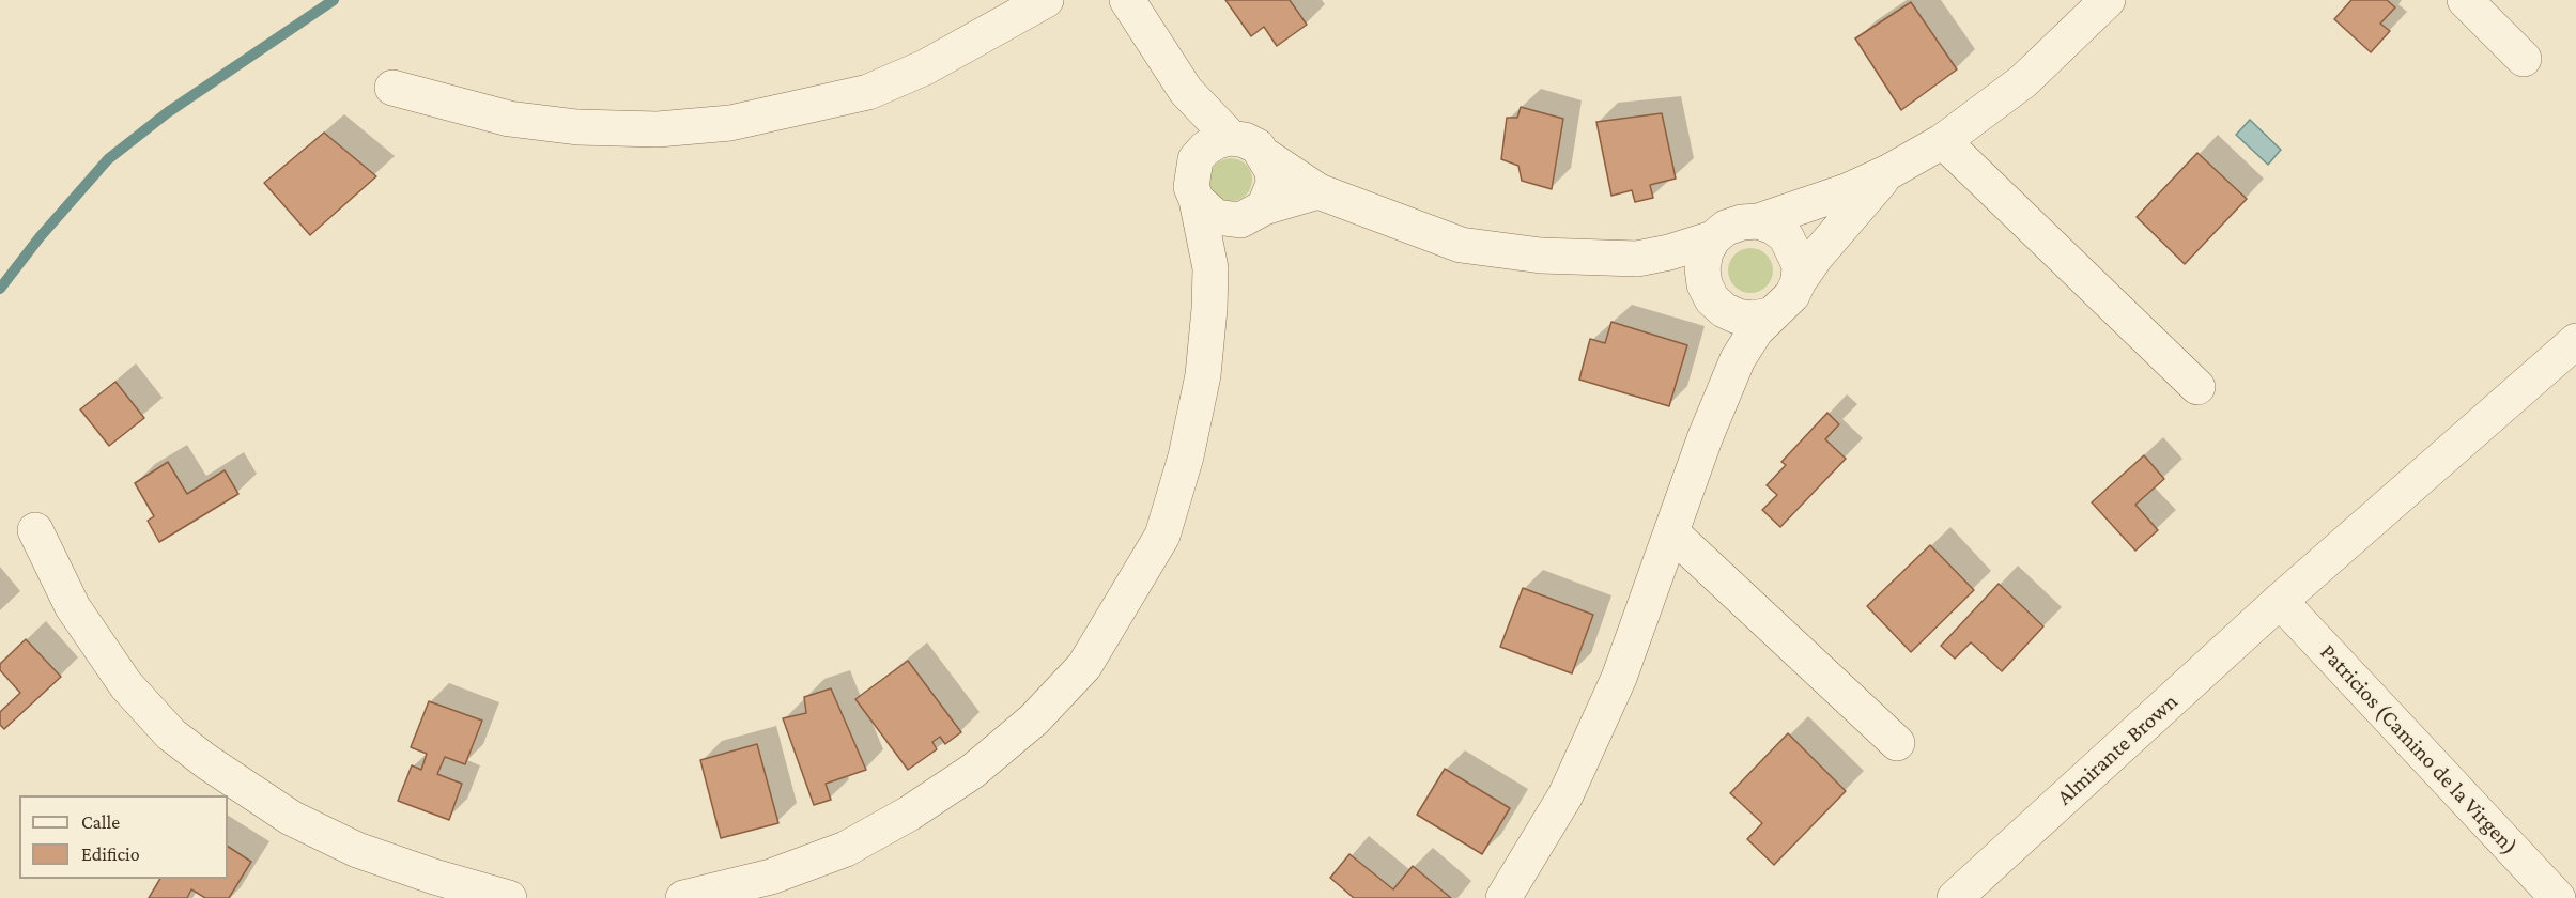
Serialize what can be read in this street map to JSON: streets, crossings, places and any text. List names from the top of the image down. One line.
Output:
{"streets":{"street":["Almirante Brown","Patricios (Camino de la Virgen)"]},"crossings":[["Almirante Brown","Patricios (Camino de la Virgen)"]],"legend":["Calle","Edificio"]}
